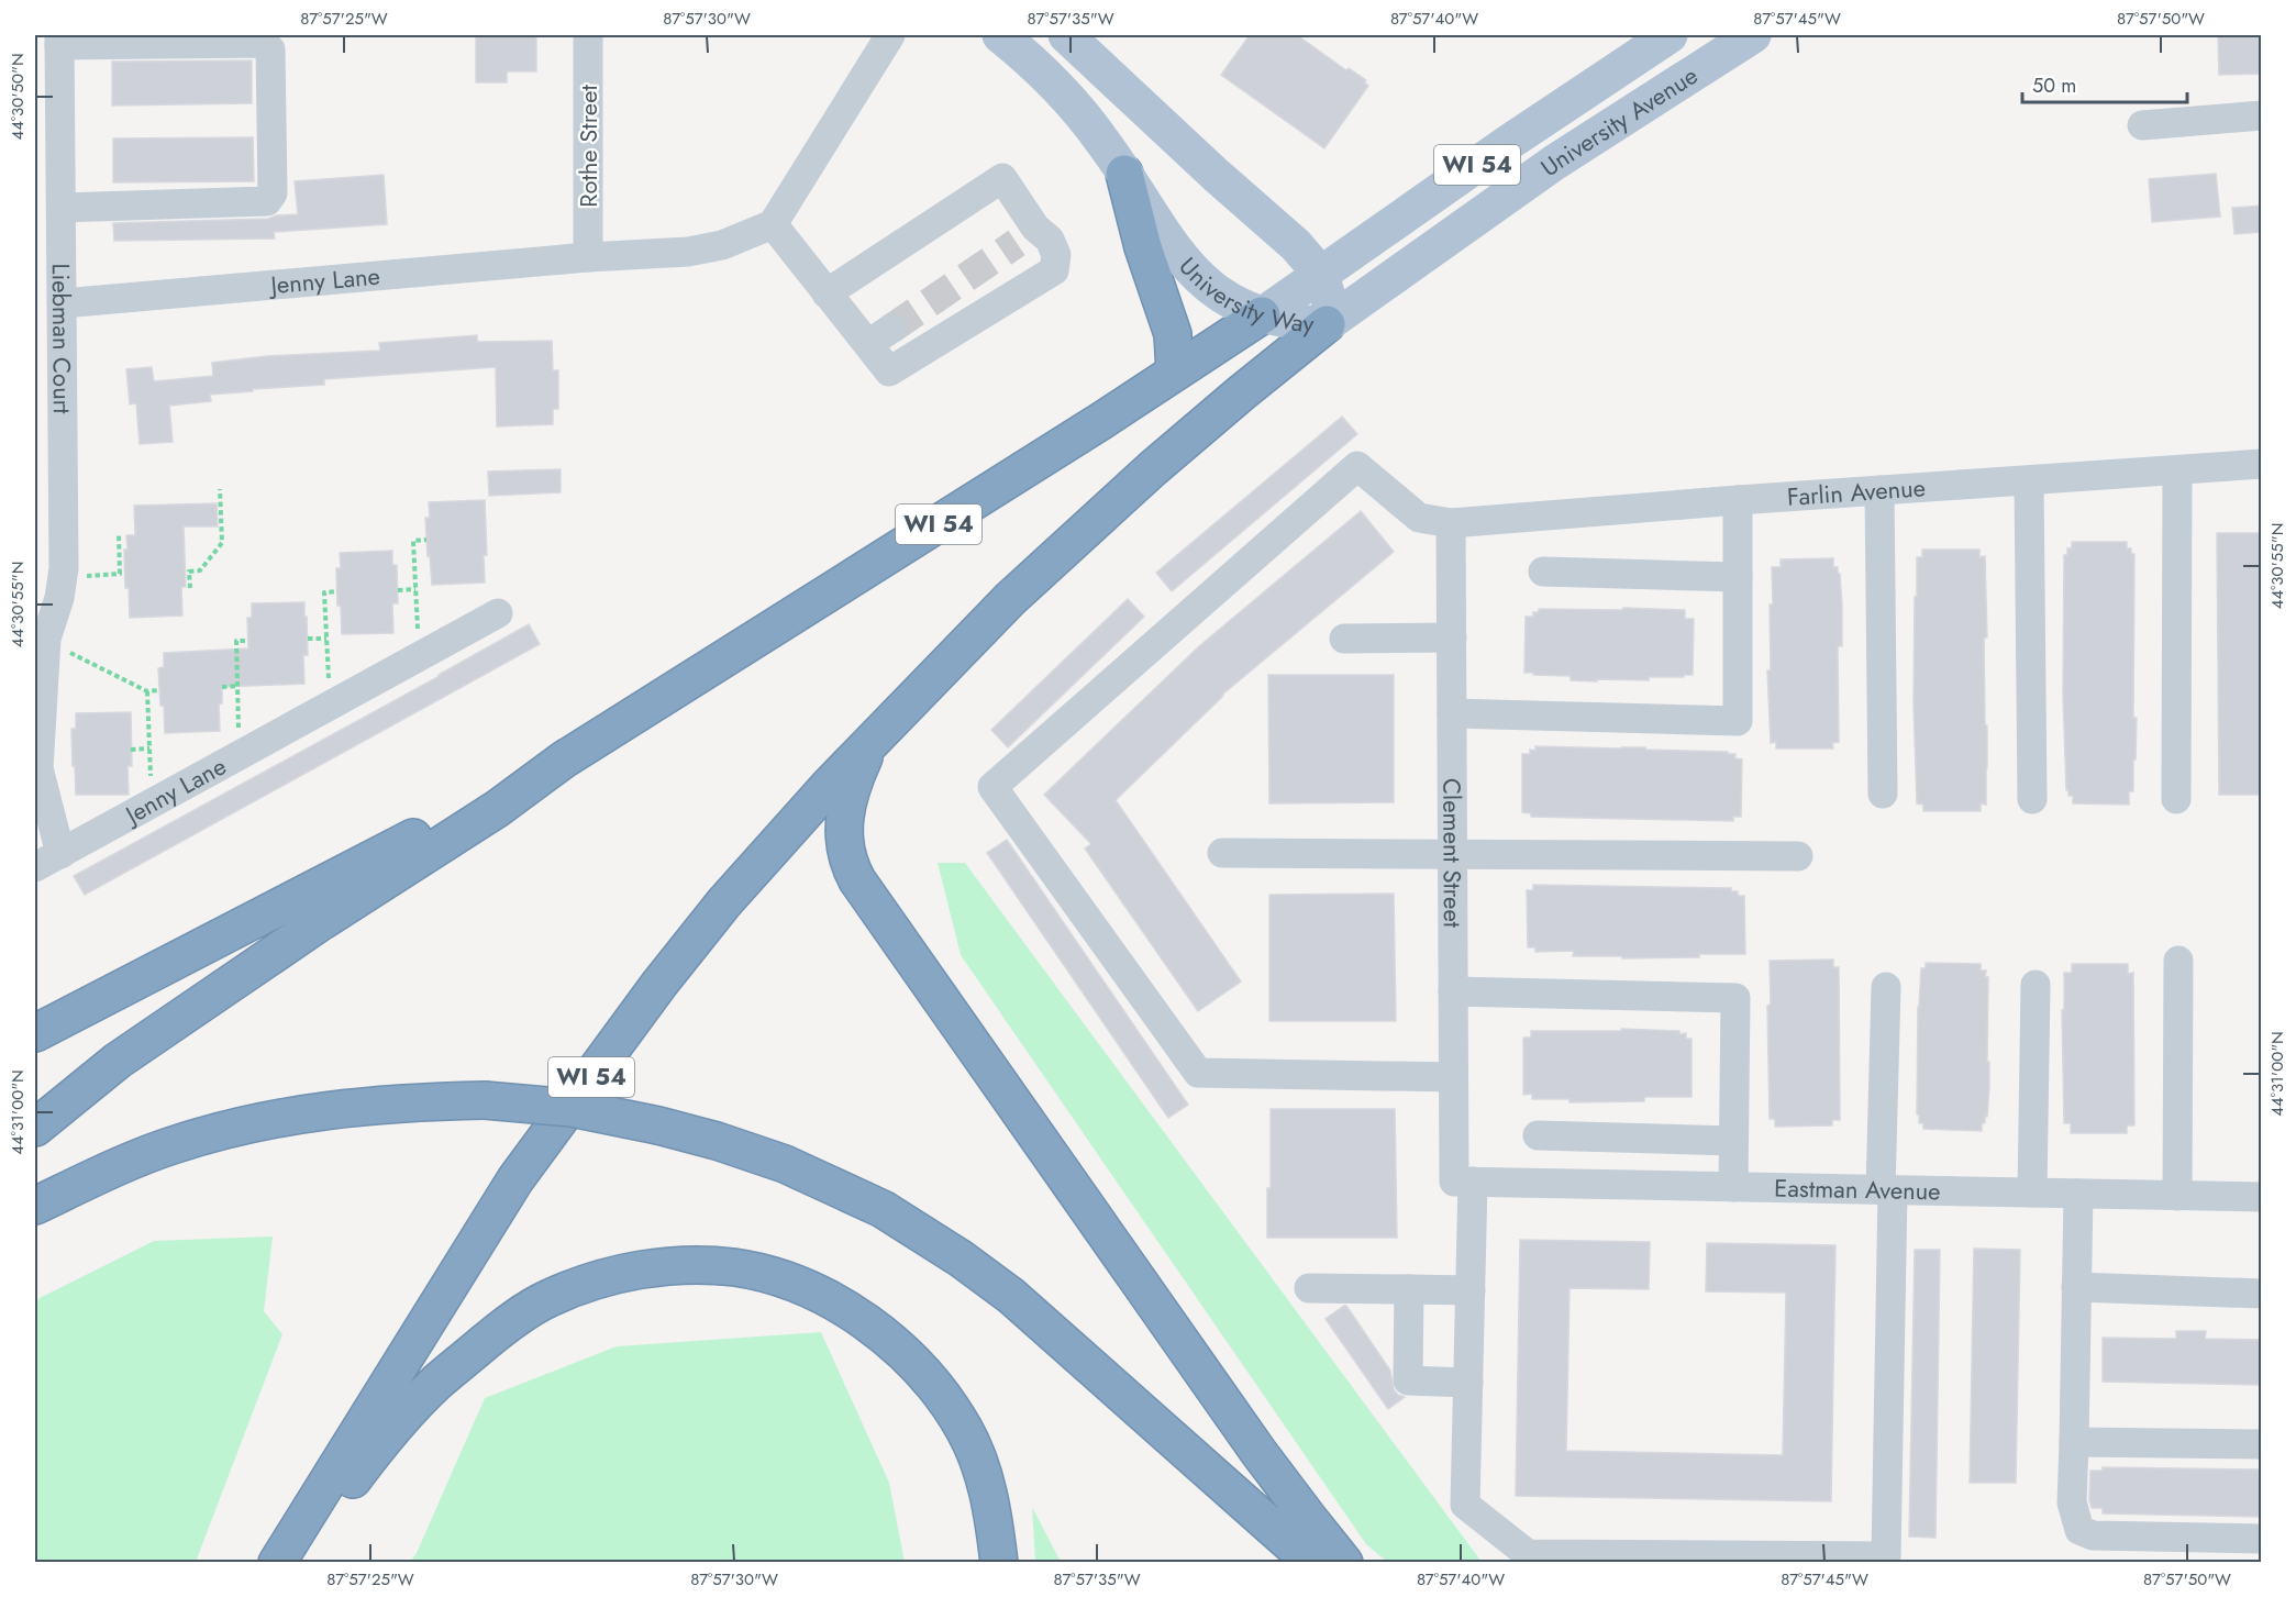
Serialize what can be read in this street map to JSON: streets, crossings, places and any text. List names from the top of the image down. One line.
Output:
{"streets":{"highway":["WI 54"],"main road":["University Avenue","University Way"],"street":["Rothe Street","Jenny Lane","Liebman Court","Farlin Avenue","Clement Street","Eastman Avenue"]},"crossings":[["University Avenue","WI 54"],["University Avenue","University Way"],["Rothe Street","Jenny Lane"],["WI 54","University Way"],["Jenny Lane","Liebman Court"],["Farlin Avenue","Clement Street"],["Clement Street","Eastman Avenue"]],"scale_bar":"50 m","coordinates":["87°57'25\"W","87°57'30\"W","87°57'35\"W","87°57'40\"W","87°57'45\"W","87°57'50\"W","44°30'50\"N","44°30'55\"N","44°31'00\"N"]}
